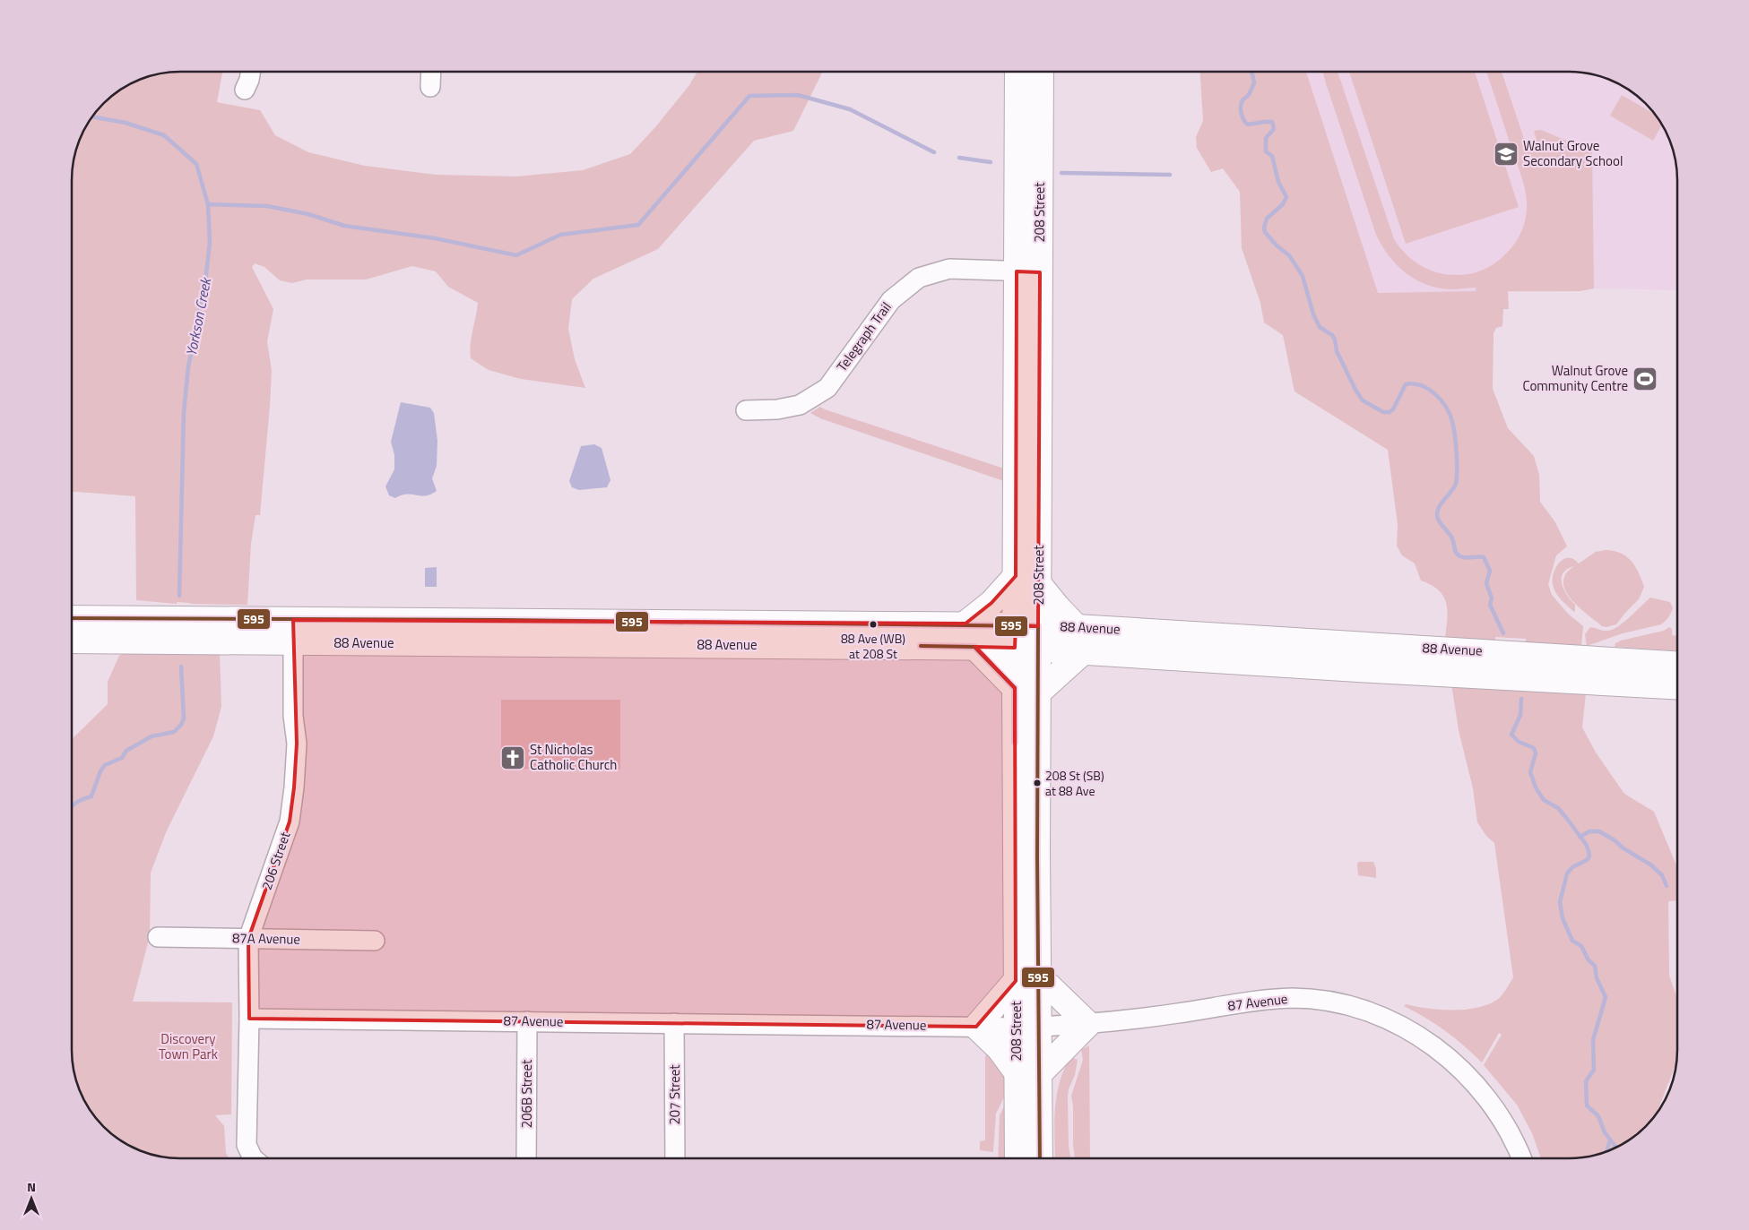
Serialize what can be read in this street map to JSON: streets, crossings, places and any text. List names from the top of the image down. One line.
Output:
{"streets":{"main road":["208 Street","88 Avenue"],"street":["Telegraph Trail","206 Street","87A Avenue","87 Avenue","206B Street","207 Street"]},"crossings":[["208 Street","Telegraph Trail"],["208 Street","88 Avenue"],["208 Street","87 Avenue"],["88 Avenue","206 Street"],["206 Street","87A Avenue"],["206 Street","87 Avenue"],["87 Avenue","206B Street"],["87 Avenue","207 Street"]],"water":["Yorkson Creek"],"parks":["Discovery Town Park"],"places":{"school or university":["Walnut Grove Secondary School"],"sports":["Walnut Grove Community Centre"],"other":["88 Ave (WB) at 208 St","208 St (SB) at 88 Ave"],"church":["St Nicholas Catholic Church"]},"lines":["transit line 595"],"north":"top"}
